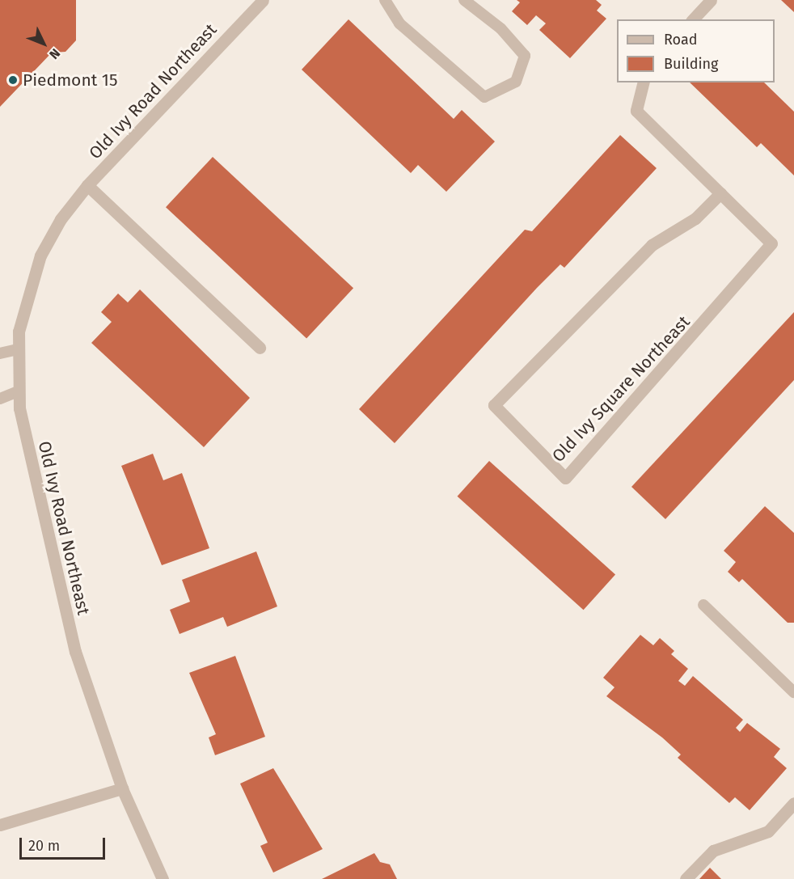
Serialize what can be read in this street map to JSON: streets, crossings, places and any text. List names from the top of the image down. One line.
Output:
{"streets":{"street":["Old Ivy Road Northeast","Old Ivy Square Northeast"]},"places":["Piedmont 15"],"legend":["Road","Building"],"scale_bar":"20 m","north":"bottom right"}
